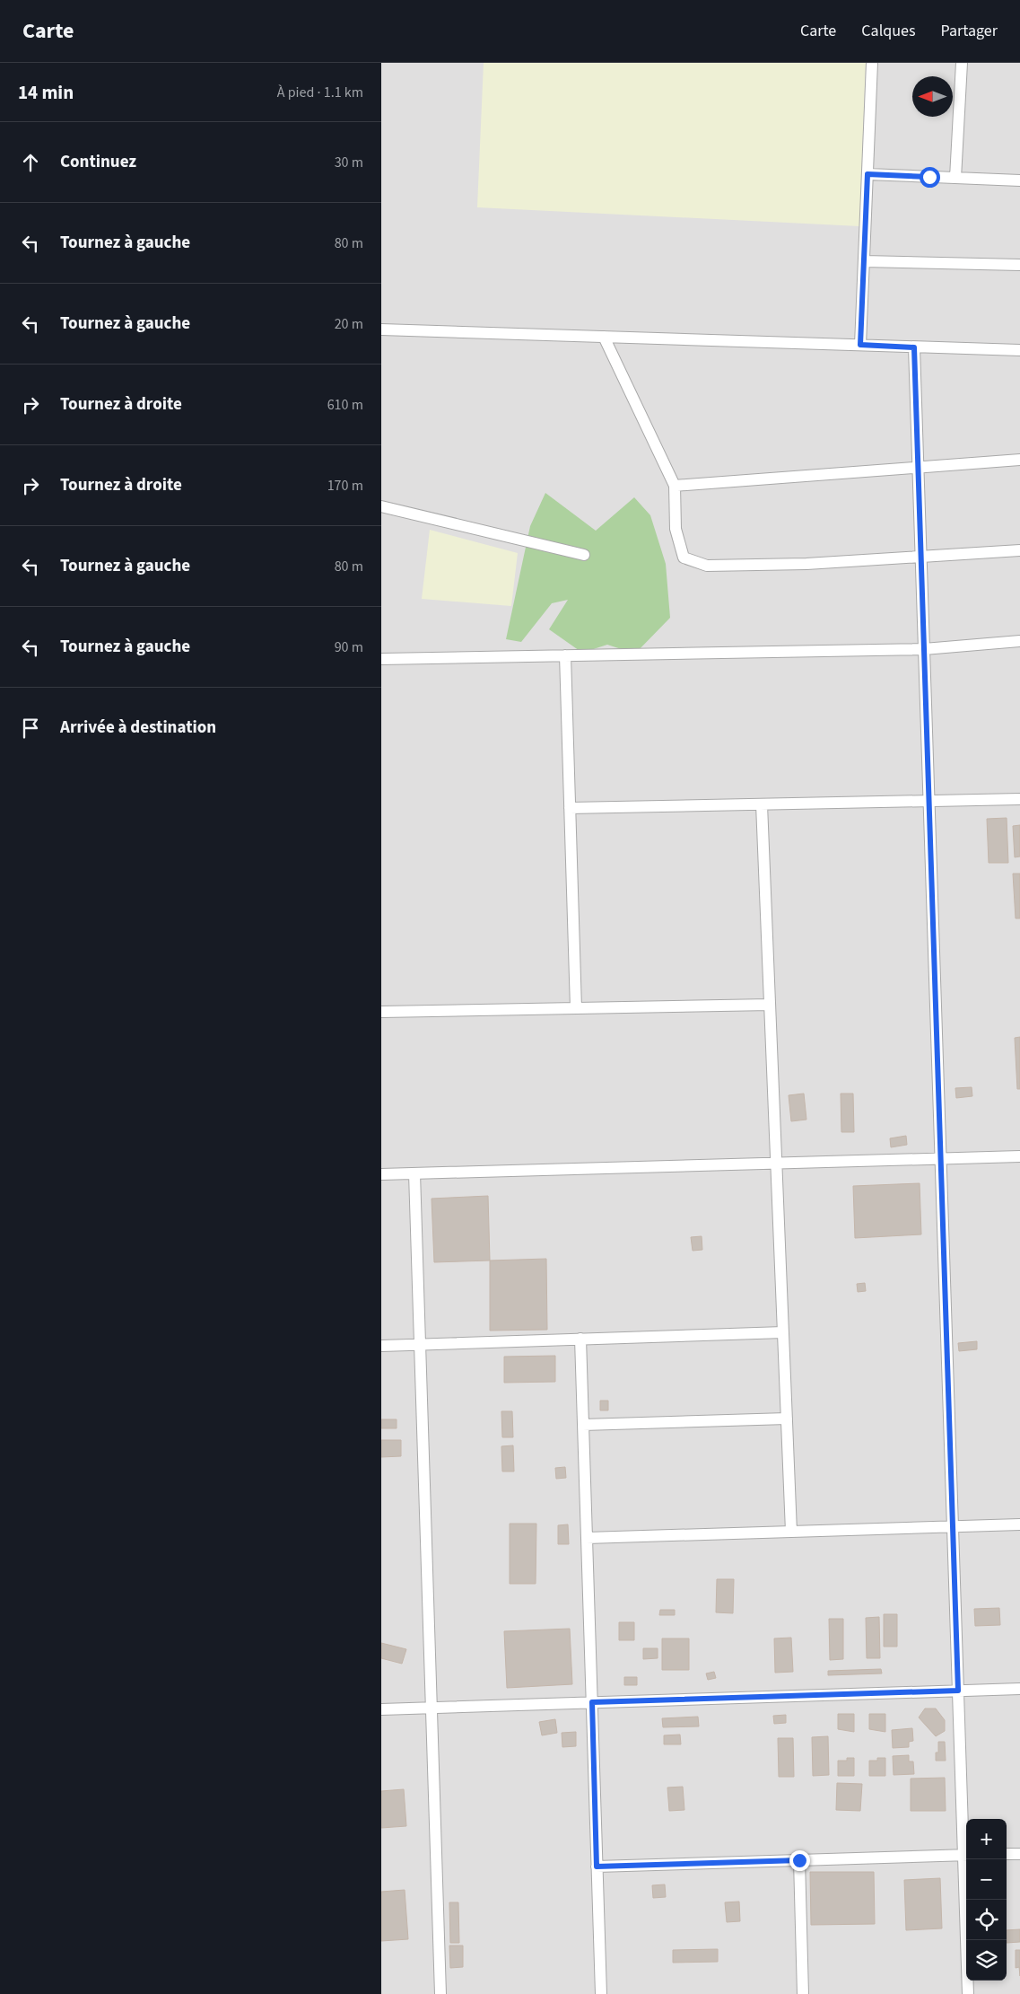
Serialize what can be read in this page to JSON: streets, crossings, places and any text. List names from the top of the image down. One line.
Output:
{"north":"left","page":{"header":"Carte","nav":["Carte","Calques","Partager"],"heading":["14 min","À pied · 1.1 km"],"list":[["Continuez","30 m"],["Tournez à gauche","80 m"],["Tournez à gauche","20 m"],["Tournez à droite","610 m"],["Tournez à droite","170 m"],["Tournez à gauche","80 m"],["Tournez à gauche","90 m"],"Arrivée à destination"],"map_buttons":["+","−"]}}
